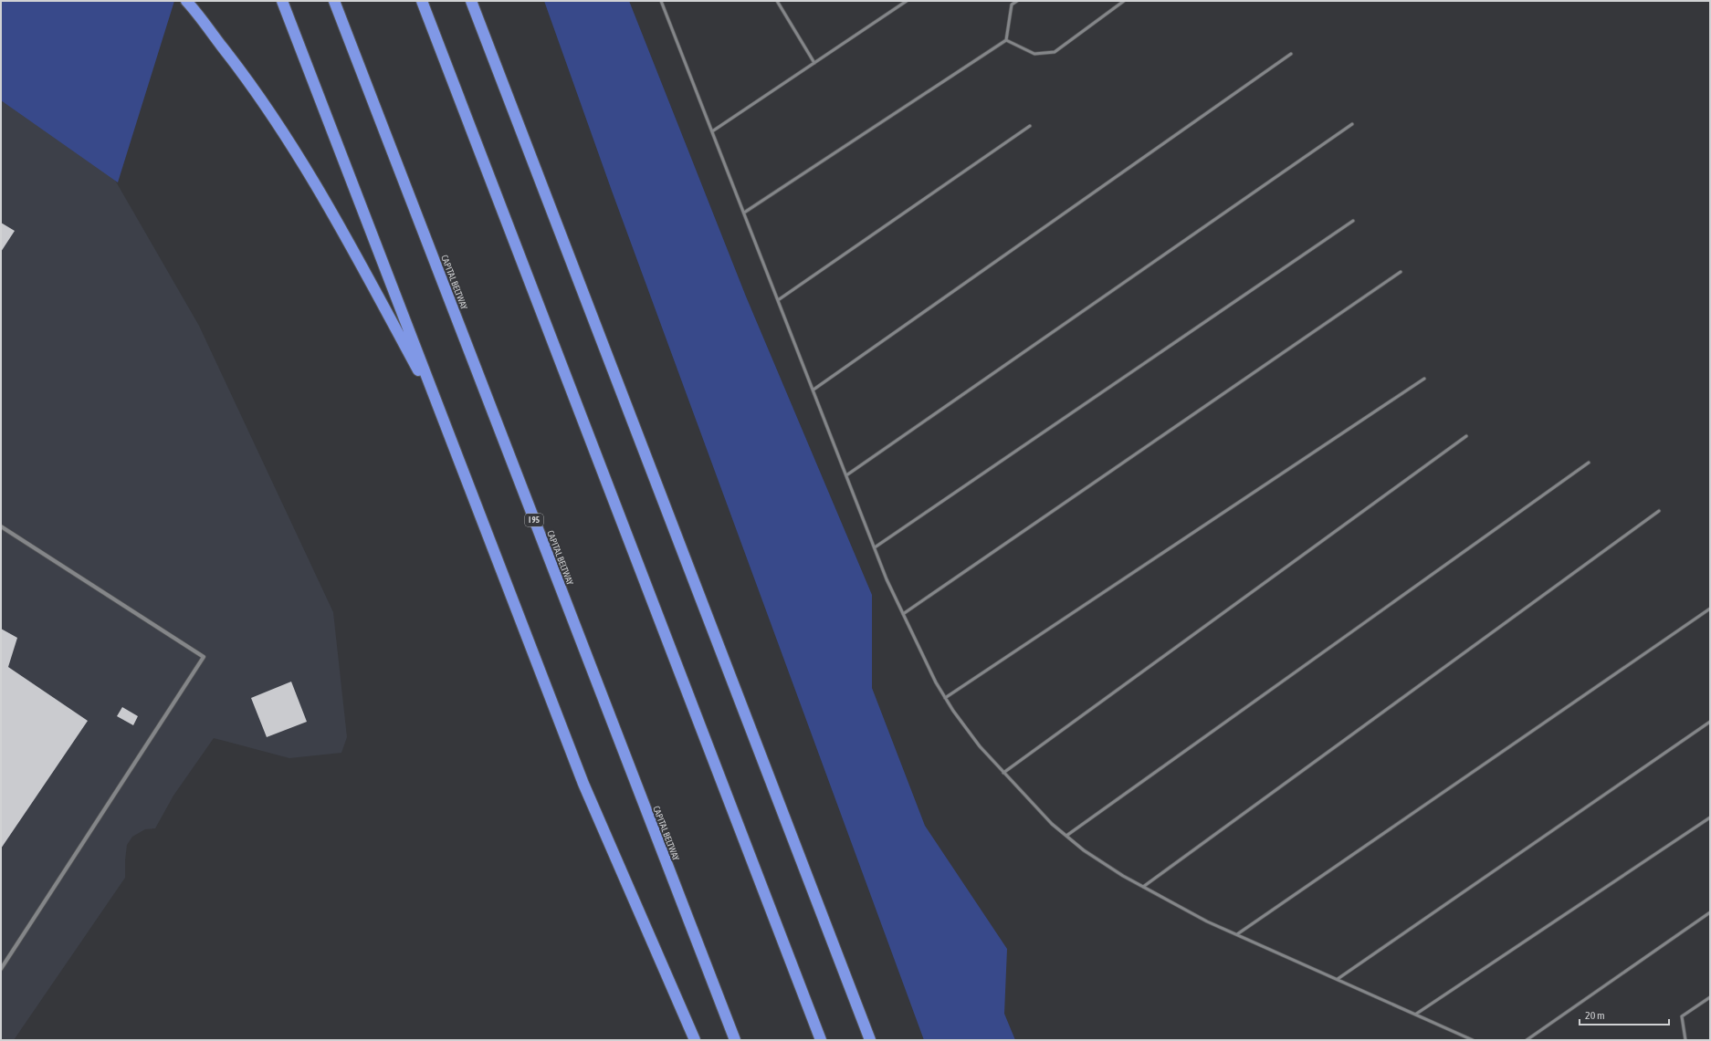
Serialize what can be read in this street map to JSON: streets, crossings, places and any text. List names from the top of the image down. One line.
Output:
{"streets":{"highway":["CAPITAL BELTWAY","I 95"]},"scale_bar":"20 m"}
